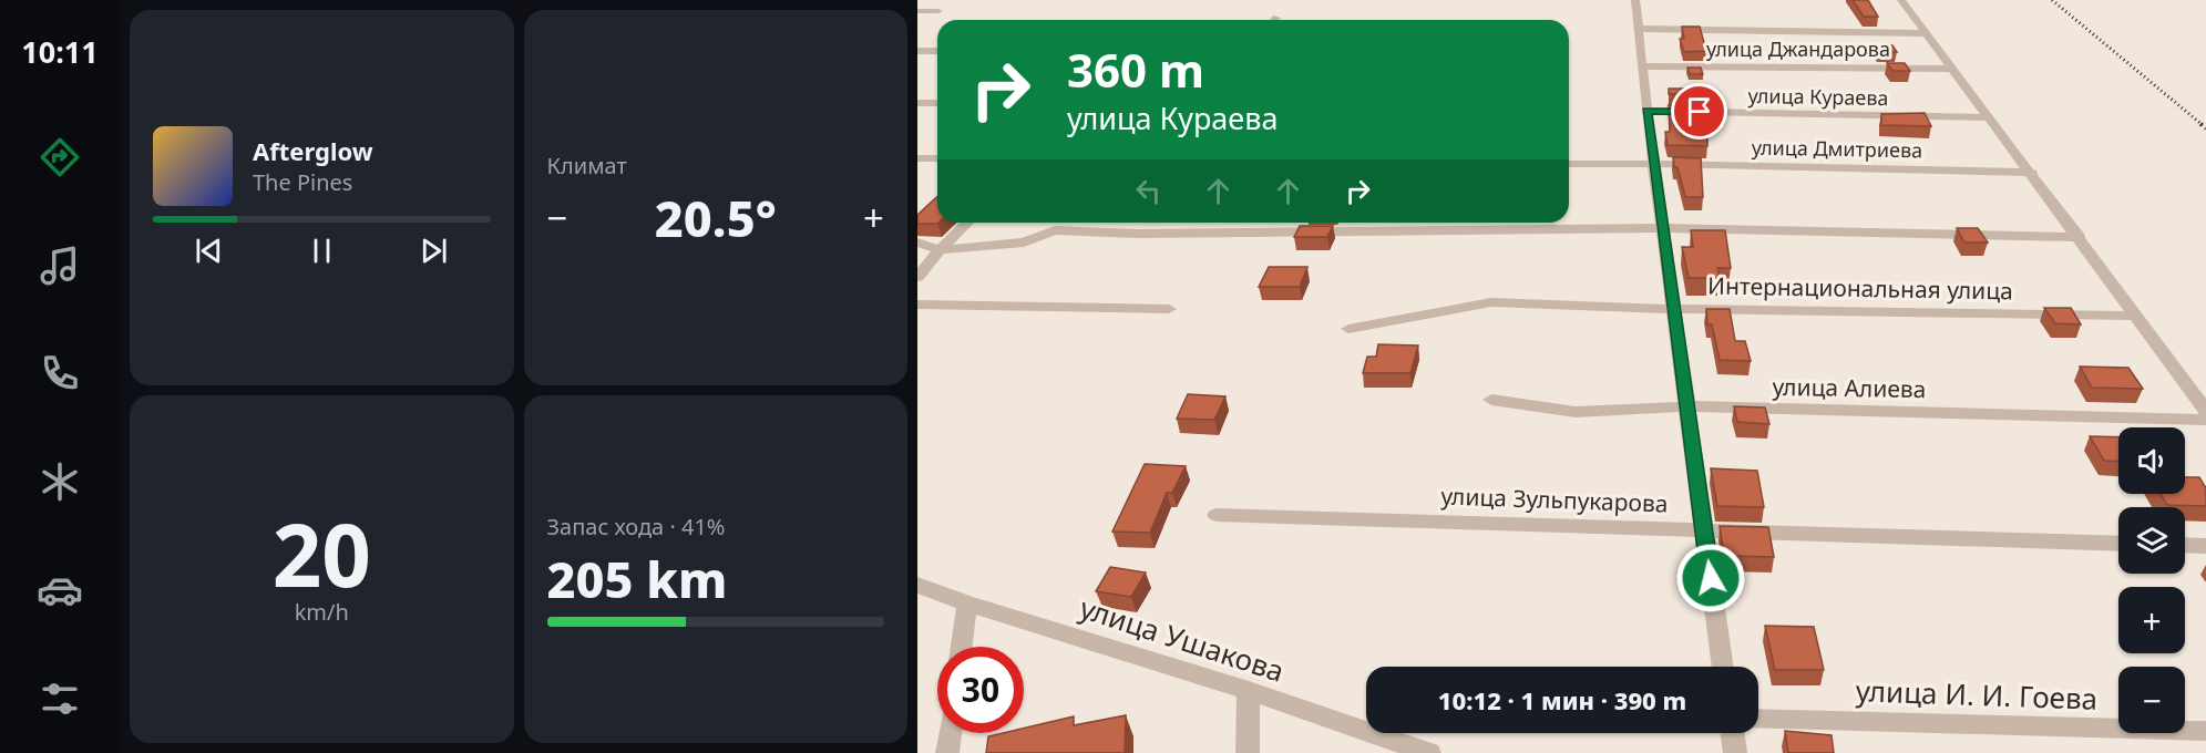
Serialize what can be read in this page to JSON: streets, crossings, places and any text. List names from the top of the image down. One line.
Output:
{"streets":{"street":["улица Джандарова","улица Кураева","улица Дмитриева","Интернациональная улица","улица Алиева","улица Зульпукарова","улица Ушакова","улица И. И. Гоева"]},"page":{"tabs":"10:11","tile":["Климат",["20","km/h"],["Запас хода · 41%","205 km"]],"turn":["360 m","улица Кураева"],"song":["Afterglow","The Pines"],"heat":["−","20.5°","+"],"map_buttons":["+","−"],"limit":"30","trip":"10:12 · 1 мин · 390 m"}}
